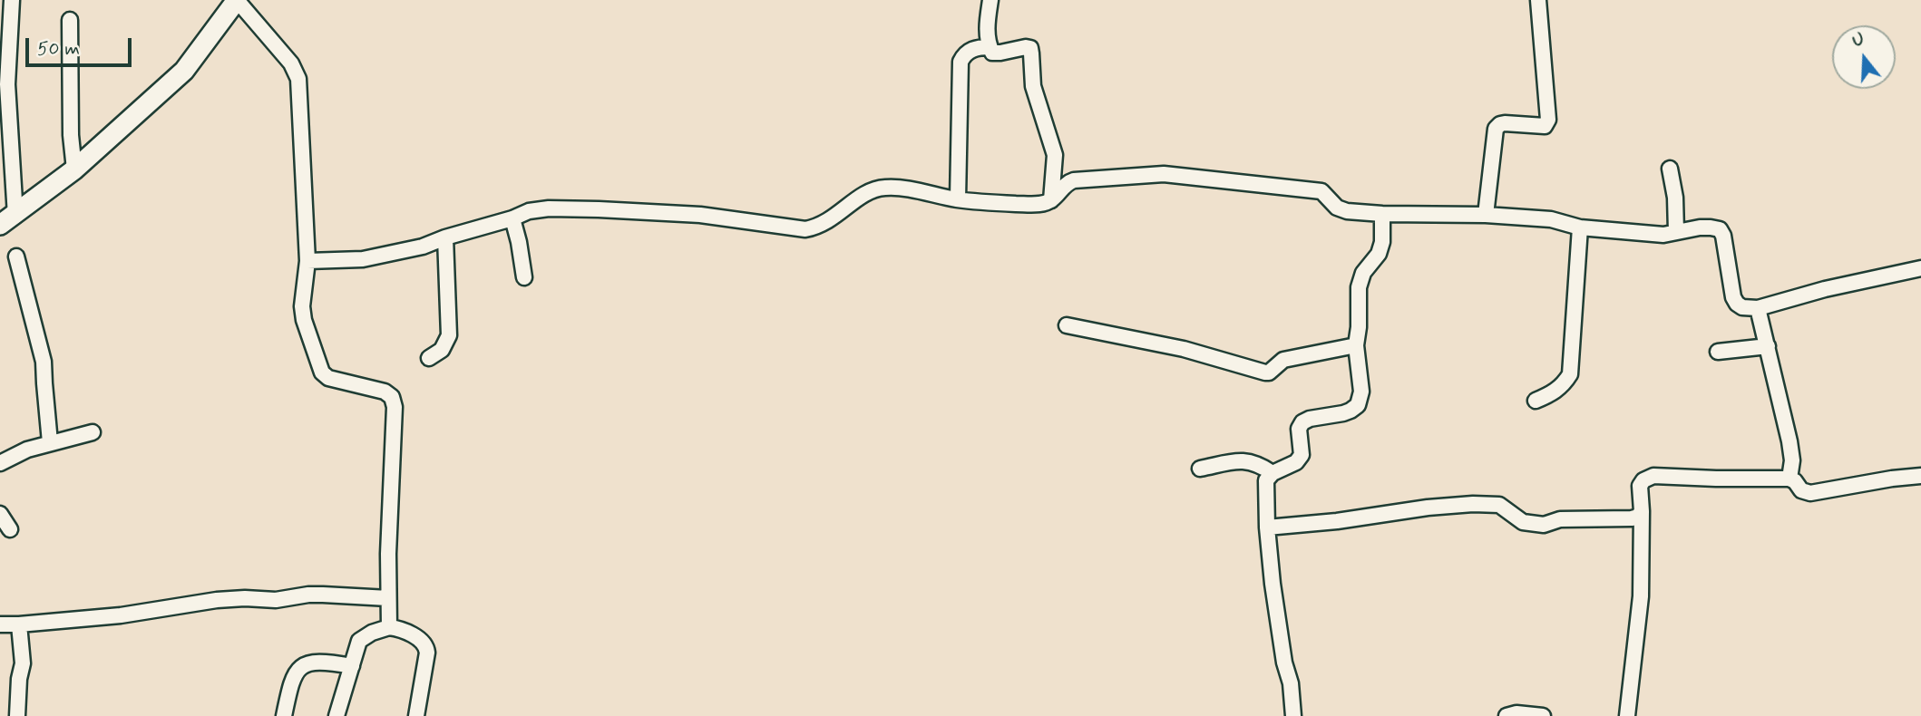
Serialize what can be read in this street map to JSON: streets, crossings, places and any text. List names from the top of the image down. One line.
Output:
{"scale_bar":"50 m","north":"top"}
